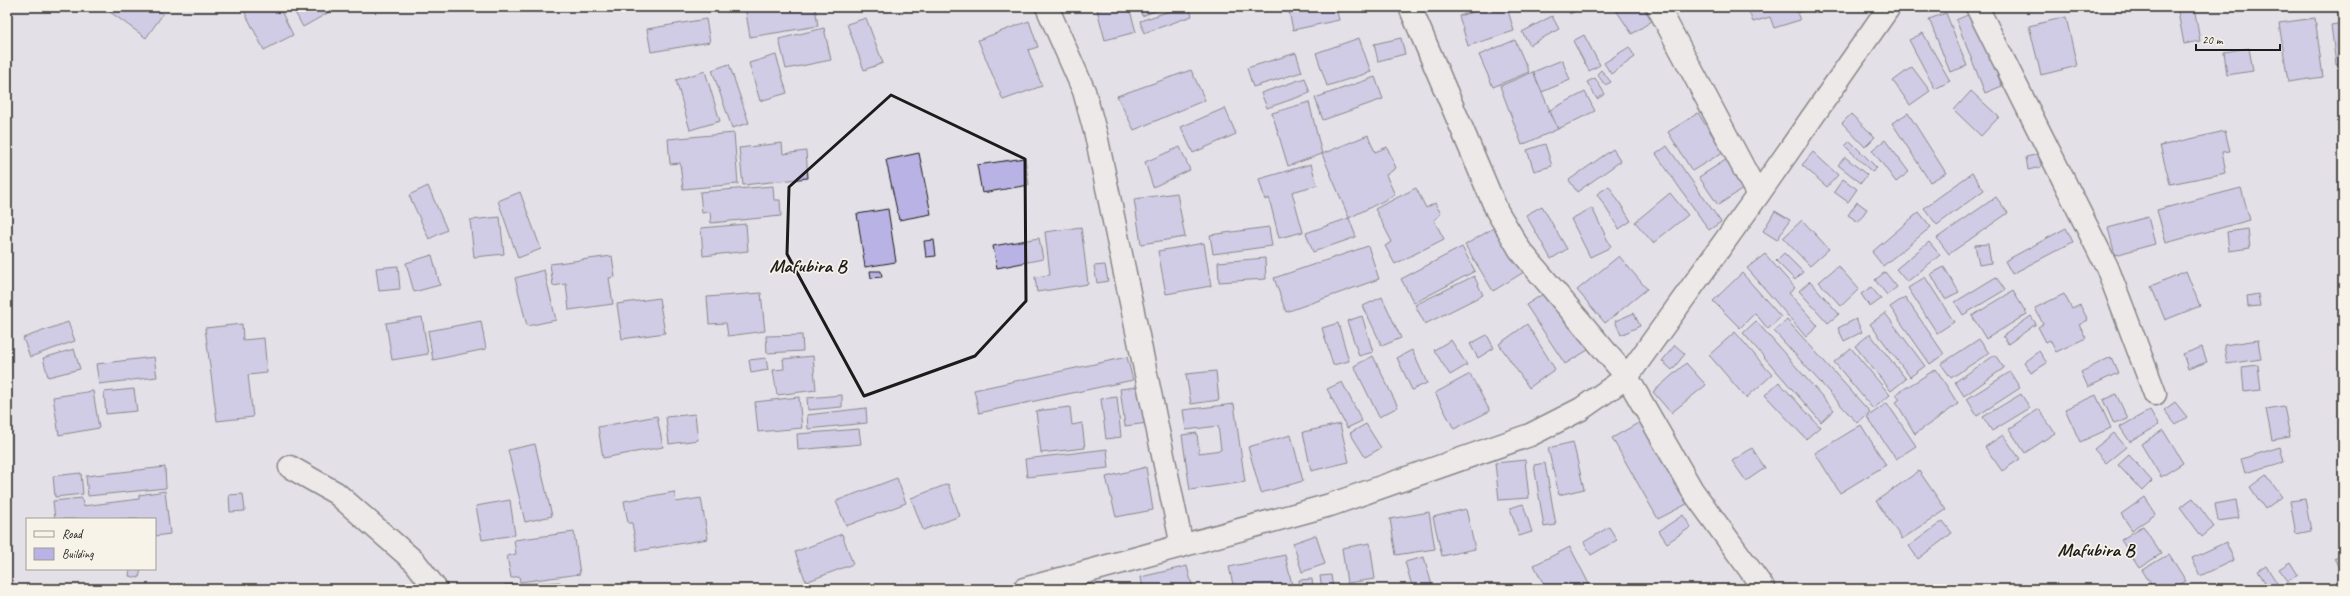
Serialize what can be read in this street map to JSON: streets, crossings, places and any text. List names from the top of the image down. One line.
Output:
{"districts":["Mafubira B","Mafubira B"],"legend":["Road","Building"],"scale_bar":"20 m"}
